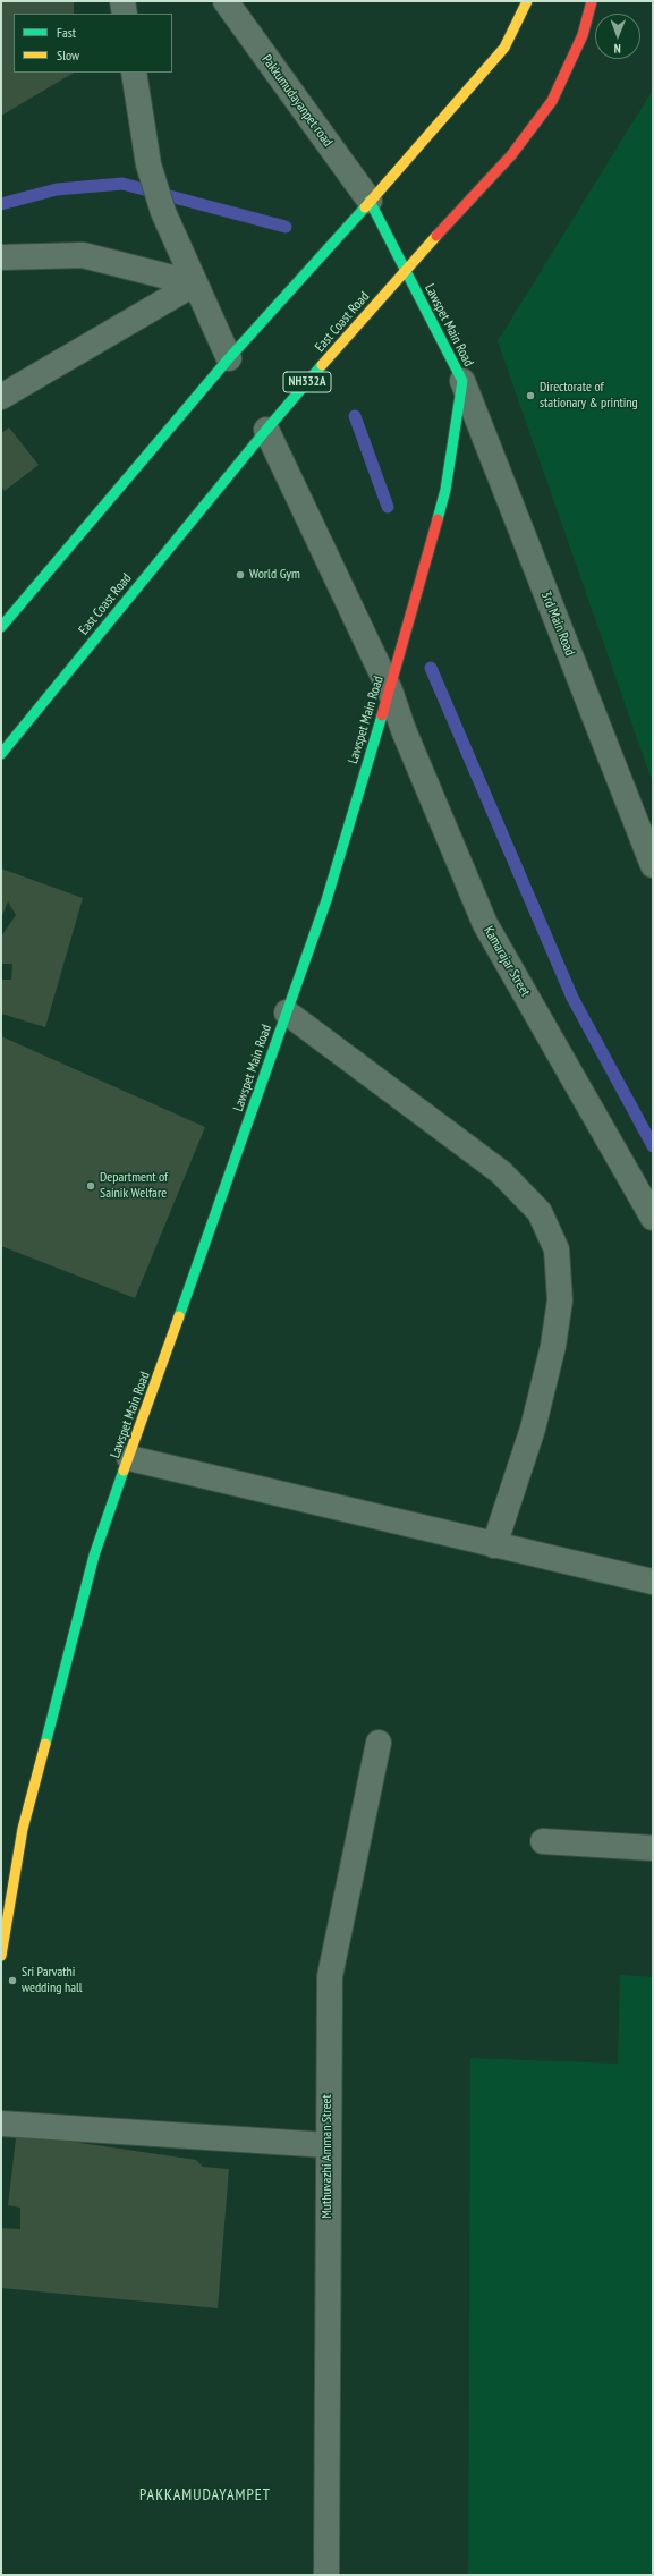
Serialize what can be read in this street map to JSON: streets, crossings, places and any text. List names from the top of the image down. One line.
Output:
{"streets":{"main road":["East Coast Road","Lawspet Main Road","NH332A"],"street":["Pakkumudayanpet road","3rd Main Road","Kamarajar Street","Muthuvazhi Amman Street"]},"crossings":[["Pakkumudayanpet road","Lawspet Main Road"],["East Coast Road","Lawspet Main Road"],["East Coast Road","Kamarajar Street"],["Lawspet Main Road","3rd Main Road"],["Lawspet Main Road","Kamarajar Street"]],"districts":["PAKKAMUDAYAMPET"],"places":["Directorate of stationary & printing","World Gym","Department of Sainik Welfare","Sri Parvathi wedding hall"],"legend":["Fast","Slow"],"north":"bottom"}
